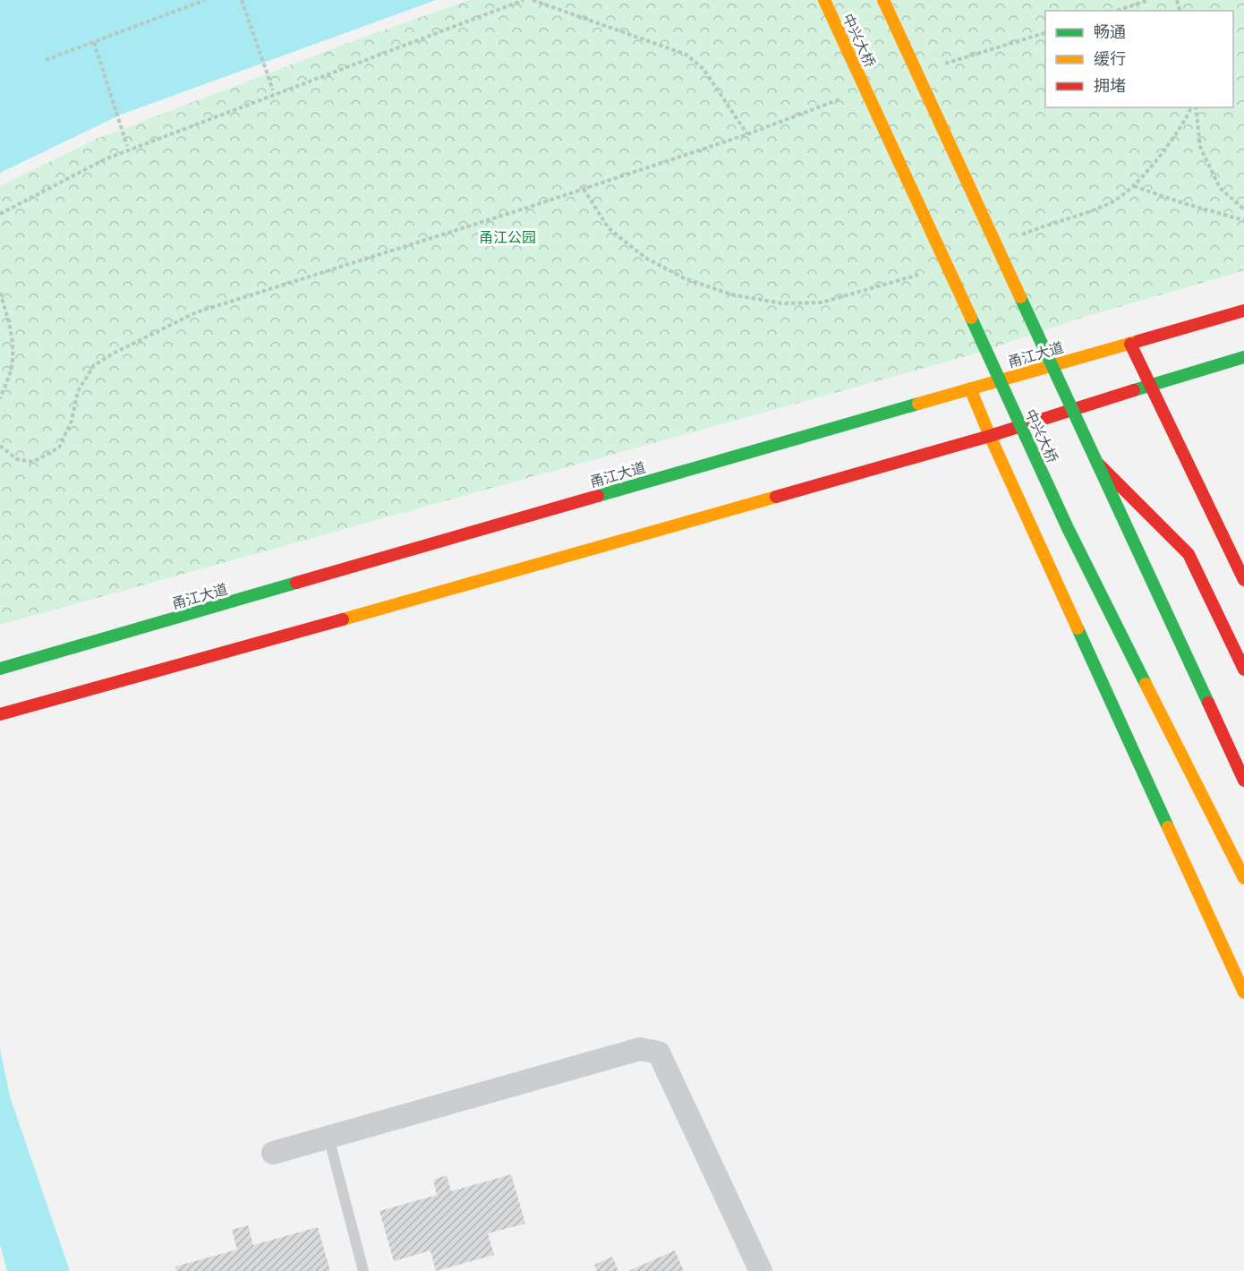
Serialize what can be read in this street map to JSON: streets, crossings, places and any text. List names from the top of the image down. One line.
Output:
{"streets":{"main road":["中兴大桥","甬江大道"]},"parks":["甬江公园"],"legend":["畅通","缓行","拥堵"]}
